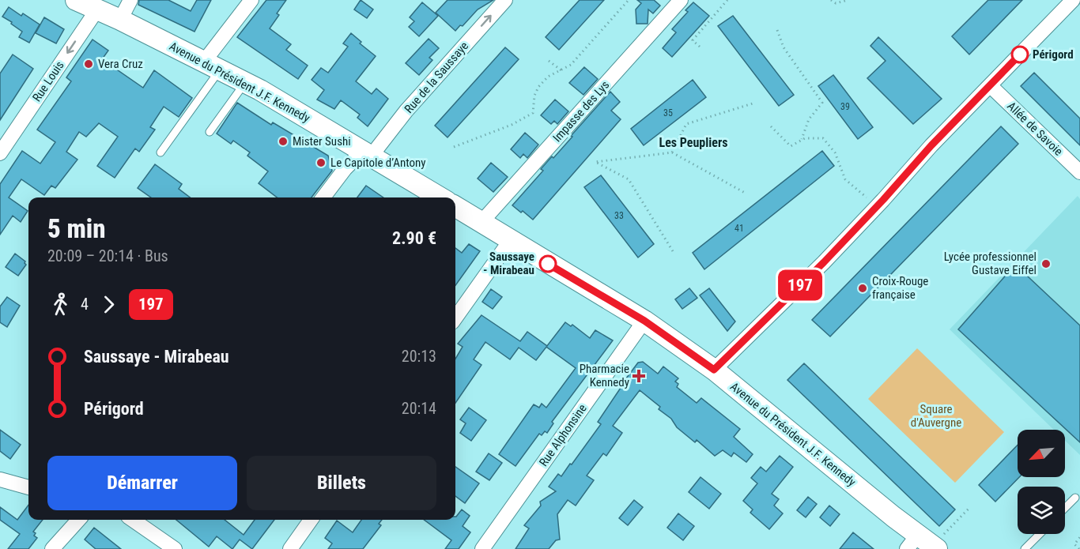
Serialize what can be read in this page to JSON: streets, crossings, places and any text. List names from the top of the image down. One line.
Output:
{"streets":{"street":["Rue de la Saussaye","Rue Louis","Avenue du Président J.F. Kennedy","Impasse des Lys","Allée de Savoie","Rue Alphonsine"]},"crossings":[["Rue de la Saussaye","Avenue du Président J.F. Kennedy"],["Rue Louis","Avenue du Président J.F. Kennedy"],["Avenue du Président J.F. Kennedy","Impasse des Lys"],["Avenue du Président J.F. Kennedy","Rue Alphonsine"]],"one_way":["Rue de la Saussaye","Rue Louis"],"districts":["Les Peupliers"],"parks":["Square d'Auvergne"],"places":{"other":["Périgord","Vera Cruz","Mister Sushi","Le Capitole d’Antony","Saussaye - Mirabeau","Lycée professionnel Gustave Eiffel","Croix-Rouge française"],"health":["Pharmacie Kennedy"]},"lines":["bus line 197"],"house_numbers":["39","35","33","41"],"north":"bottom left","page":{"on_map":"197","heading":["5 min","20:09 – 20:14 · Bus","2.90 €"],"legs":["4","197"],"list":[{"name":"Saussaye - Mirabeau","value":"20:13"},{"name":"Périgord","value":"20:14"}],"buttons":["Démarrer","Billets"]}}
